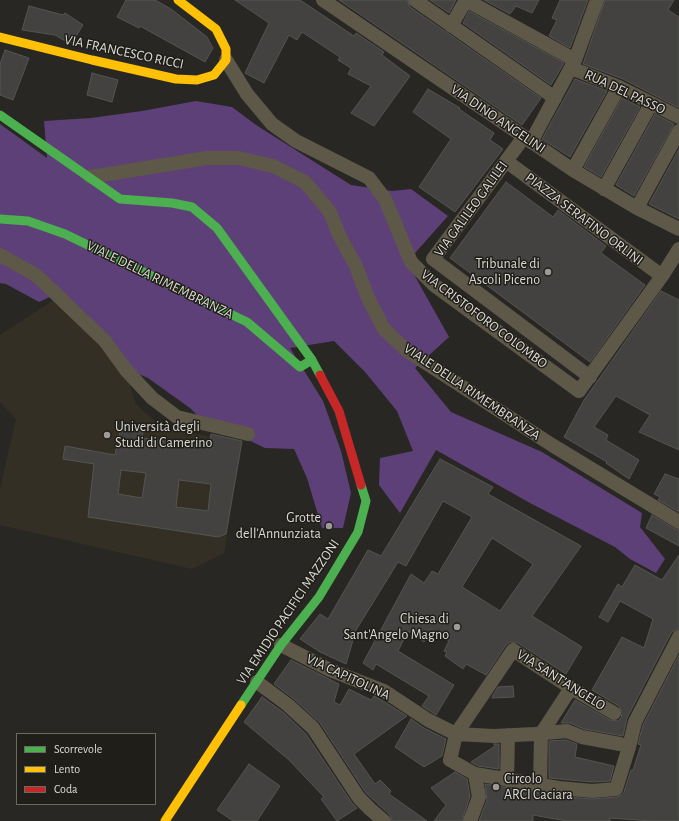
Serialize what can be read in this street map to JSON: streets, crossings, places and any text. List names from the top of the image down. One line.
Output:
{"streets":{"street":["VIA FRANCESCO RICCI","RUA DEL PASSO","VIA DINO ANGELINI","VIA GALILEO GALILEI","PIAZZA SERAFINO ORLINI","VIALE DELLA RIMEMBRANZA","VIA CRISTOFORO COLOMBO","VIA EMIDIO PACIFICI MAZZONI","VIA CAPITOLINA","VIA SANT'ANGELO"]},"crossings":[["VIA FRANCESCO RICCI","VIA CRISTOFORO COLOMBO"],["RUA DEL PASSO","VIA GALILEO GALILEI"],["VIA DINO ANGELINI","VIA GALILEO GALILEI"],["VIA GALILEO GALILEI","PIAZZA SERAFINO ORLINI"],["VIA GALILEO GALILEI","VIA CRISTOFORO COLOMBO"],["VIALE DELLA RIMEMBRANZA","VIA EMIDIO PACIFICI MAZZONI"],["VIA EMIDIO PACIFICI MAZZONI","VIA CAPITOLINA"],["VIA CAPITOLINA","VIA SANT'ANGELO"]],"places":["Tribunale di Ascoli Piceno","Università degli Studi di Camerino","Grotte dell'Annunziata","Chiesa di Sant'Angelo Magno","Circolo ARCI Caciara"],"legend":["Scorrevole","Lento","Coda"]}
